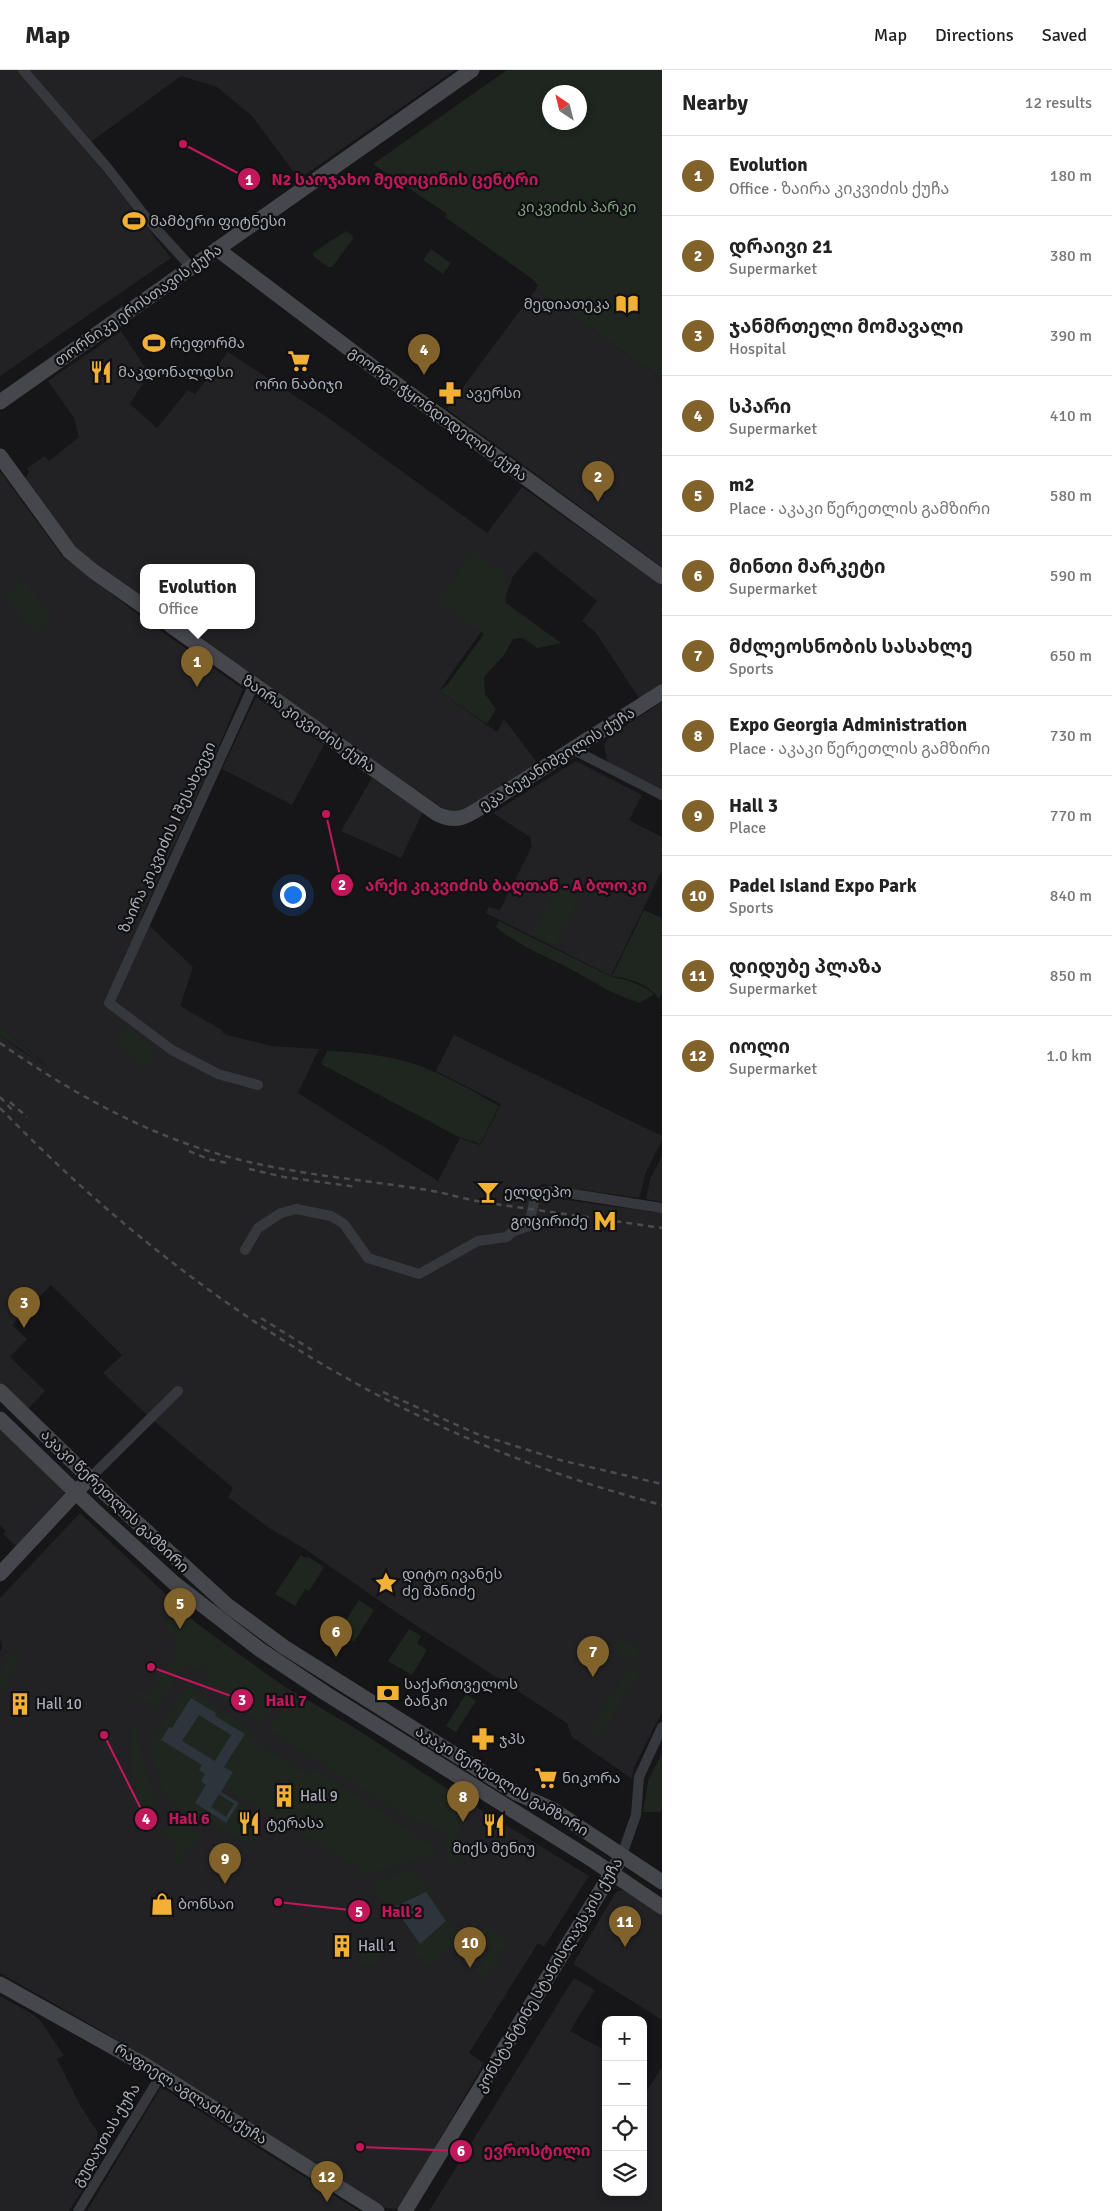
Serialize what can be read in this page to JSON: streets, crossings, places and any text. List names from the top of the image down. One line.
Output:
{"streets":{"street":["თორნიკე ერისთავის ქუჩა","გიორგი ჭყონდიდელის ქუჩა","ზაირა კიკვიძის ქუჩა","ეკა ბეჟანიშვილის ქუჩა","ზაირა კიკვიძის I შესახვევი","აკაკი წერეთლის გამზირი","კონსტანტინე სტანისლავსკის ქუჩა","რაფიელ აგლაძის ქუჩა","გუდაუთას ქუჩა"]},"crossings":[["თორნიკე ერისთავის ქუჩა","გიორგი ჭყონდიდელის ქუჩა"],["ზაირა კიკვიძის ქუჩა","ეკა ბეჟანიშვილის ქუჩა"],["ზაირა კიკვიძის ქუჩა","ზაირა კიკვიძის I შესახვევი"],["აკაკი წერეთლის გამზირი","კონსტანტინე სტანისლავსკის ქუჩა"],["რაფიელ აგლაძის ქუჩა","გუდაუთას ქუჩა"]],"parks":["კიკვიძის პარკი"],"places":{"other":["N2 საოჯახო მედიცინის ცენტრი","არქი კიკვიძის ბაღთან - A ბლოკი","Hall 7","Hall 6","Hall 2","ევროსტილი"],"sports":["მამბერი ფიტნესი","რეფორმა"],"library":["მედიათეკა"],"supermarket":["ორი ნაბიჯი","ნიკორა"],"restaurant":["მაკდონალდსი","ტერასა","მიქს მენიუ"],"pharmacy":["ავერსი","ჯპს"],"bar":["ელდეპო"],"metro station":["გოცირიძე"],"place":["დიტო ივანეს ძე შანიძე"],"bank":["საქართველოს ბანკი"],"building":["Hall 10","Hall 9","Hall 1"],"shop":["ბონსაი"]},"north":"top left","page":{"header":"Map","nav":["Map","Directions","Saved"],"heading":["Nearby","12 results"],"list":[{"mark":"1","name":"Evolution","note":"Office · ზაირა კიკვიძის ქუჩა","value":"180 m"},{"mark":"2","name":"დრაივი 21","note":"Supermarket","value":"380 m"},{"mark":"3","name":"ჯანმრთელი მომავალი","note":"Hospital","value":"390 m"},{"mark":"4","name":"სპარი","note":"Supermarket","value":"410 m"},{"mark":"5","name":"m2","note":"Place · აკაკი წერეთლის გამზირი","value":"580 m"},{"mark":"6","name":"მინთი მარკეტი","note":"Supermarket","value":"590 m"},{"mark":"7","name":"მძლეოსნობის სასახლე","note":"Sports","value":"650 m"},{"mark":"8","name":"Expo Georgia Administration","note":"Place · აკაკი წერეთლის გამზირი","value":"730 m"},{"mark":"9","name":"Hall 3","note":"Place","value":"770 m"},{"mark":"10","name":"Padel Island Expo Park","note":"Sports","value":"840 m"},{"mark":"11","name":"დიდუბე პლაზა","note":"Supermarket","value":"850 m"},{"mark":"12","name":"იოლი","note":"Supermarket","value":"1.0 km"}],"pins":["4","2","1","3","5","6","7","8","9","11","10","12"],"popup":["Evolution","Office"],"map_buttons":["+","−"]}}
